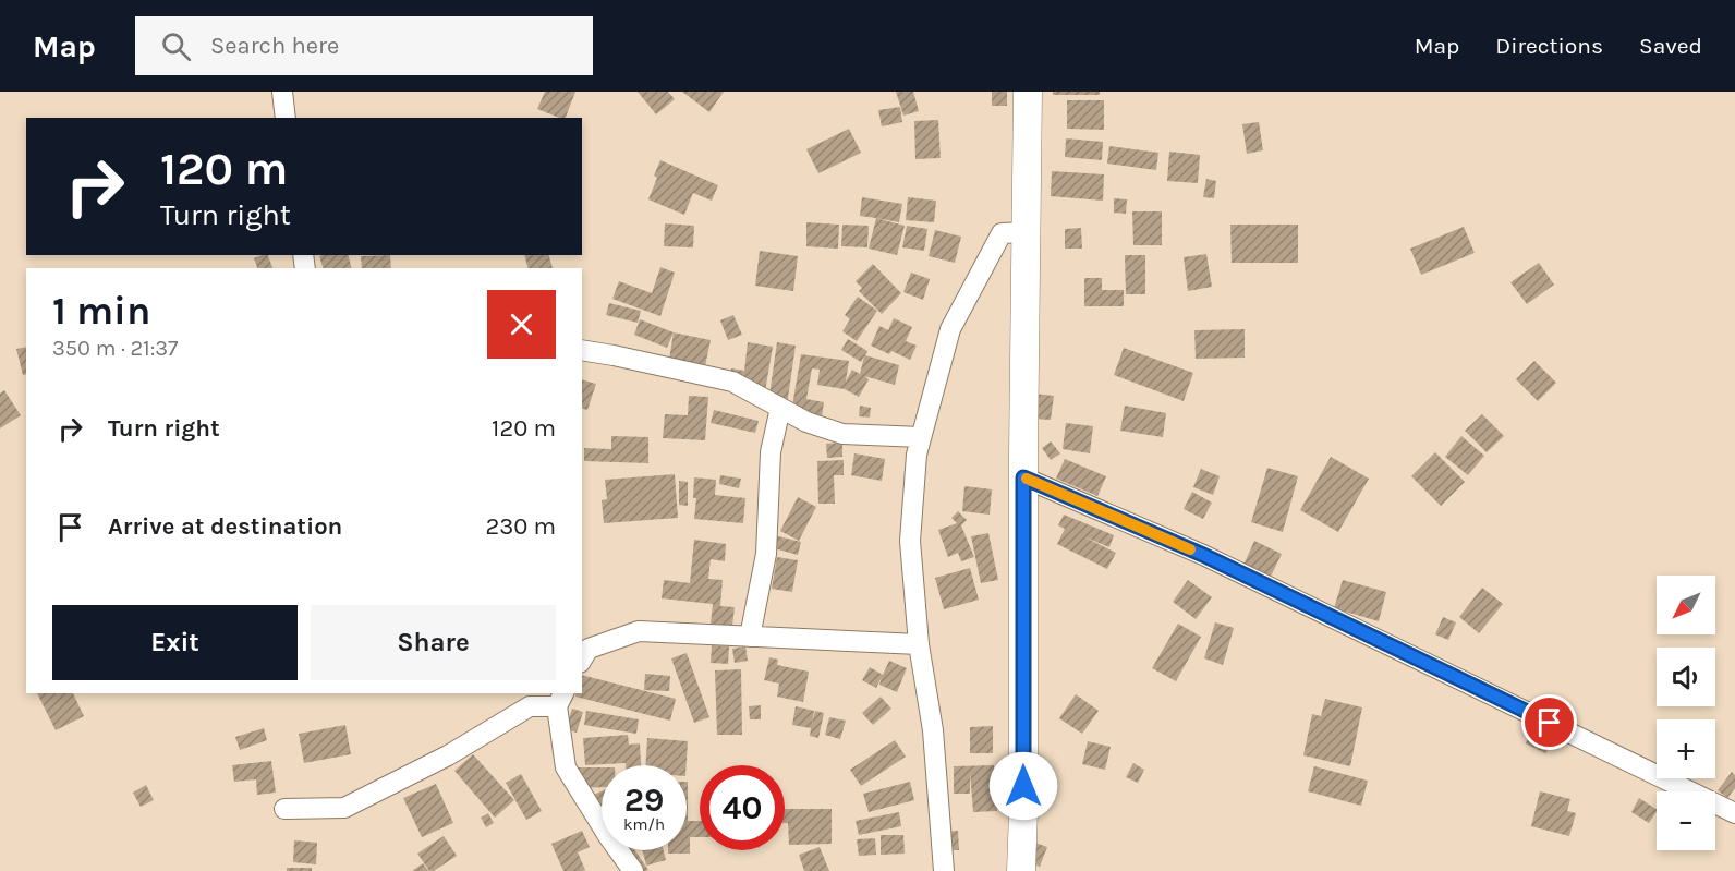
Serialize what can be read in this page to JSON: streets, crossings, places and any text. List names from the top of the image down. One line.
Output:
{"north":"bottom left","page":{"header":"Map","search":"Search here","nav":["Map","Directions","Saved"],"turn":["120 m","Turn right"],"heading":["1 min","350 m · 21:37"],"list":[{"name":"Turn right","value":"120 m"},{"name":"Arrive at destination","value":"230 m"}],"map_buttons":["+","−"],"buttons":["Exit","Share"],"speed":"29 km/h","limit":"40"}}
